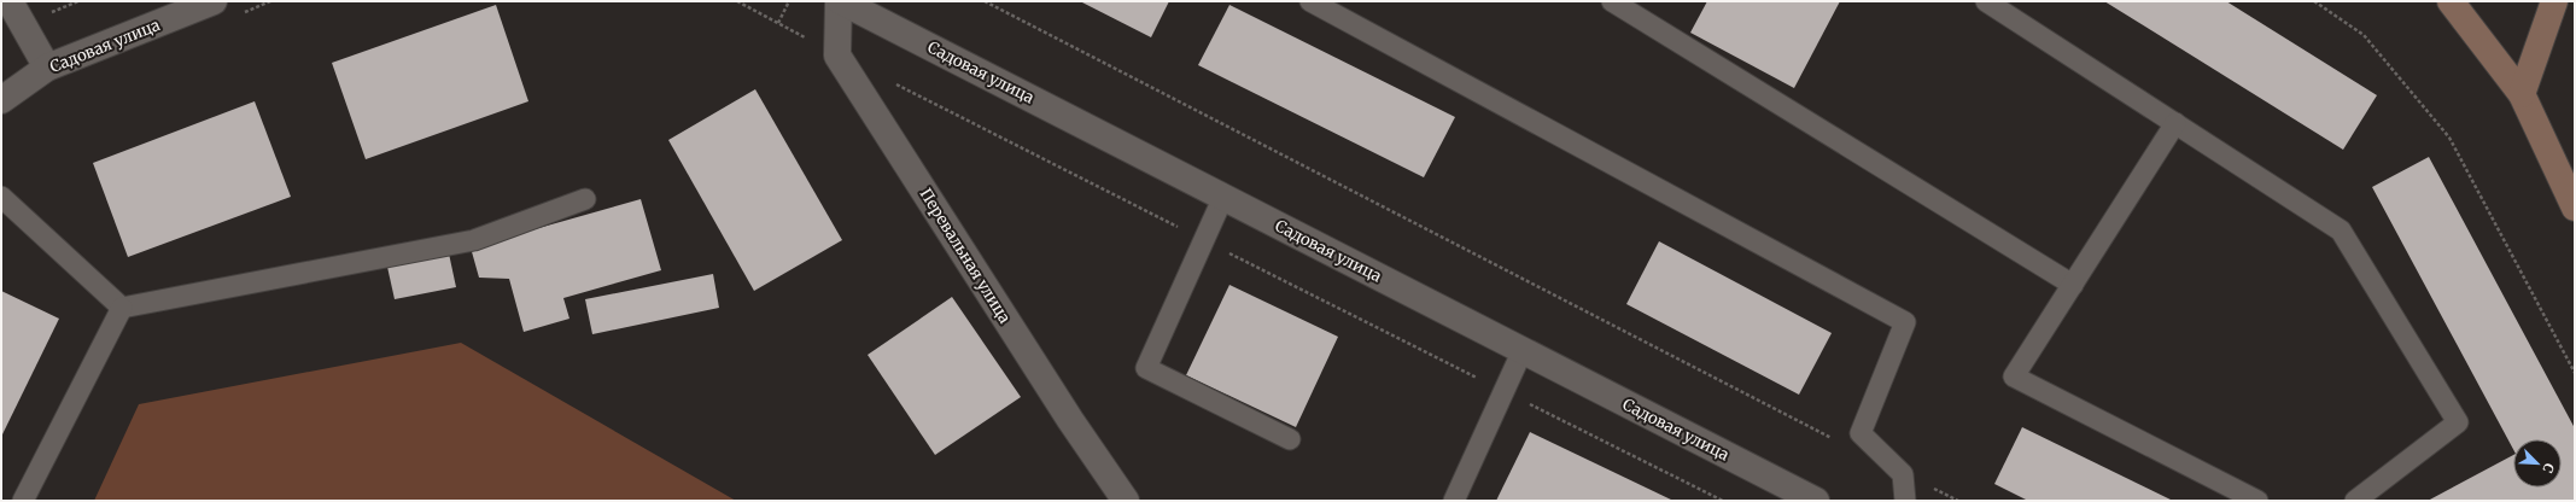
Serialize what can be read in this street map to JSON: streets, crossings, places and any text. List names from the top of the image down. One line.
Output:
{"streets":{"street":["Садовая улица","Перевальная улица"]},"crossings":[["Садовая улица","Перевальная улица"]],"north":"bottom right"}
